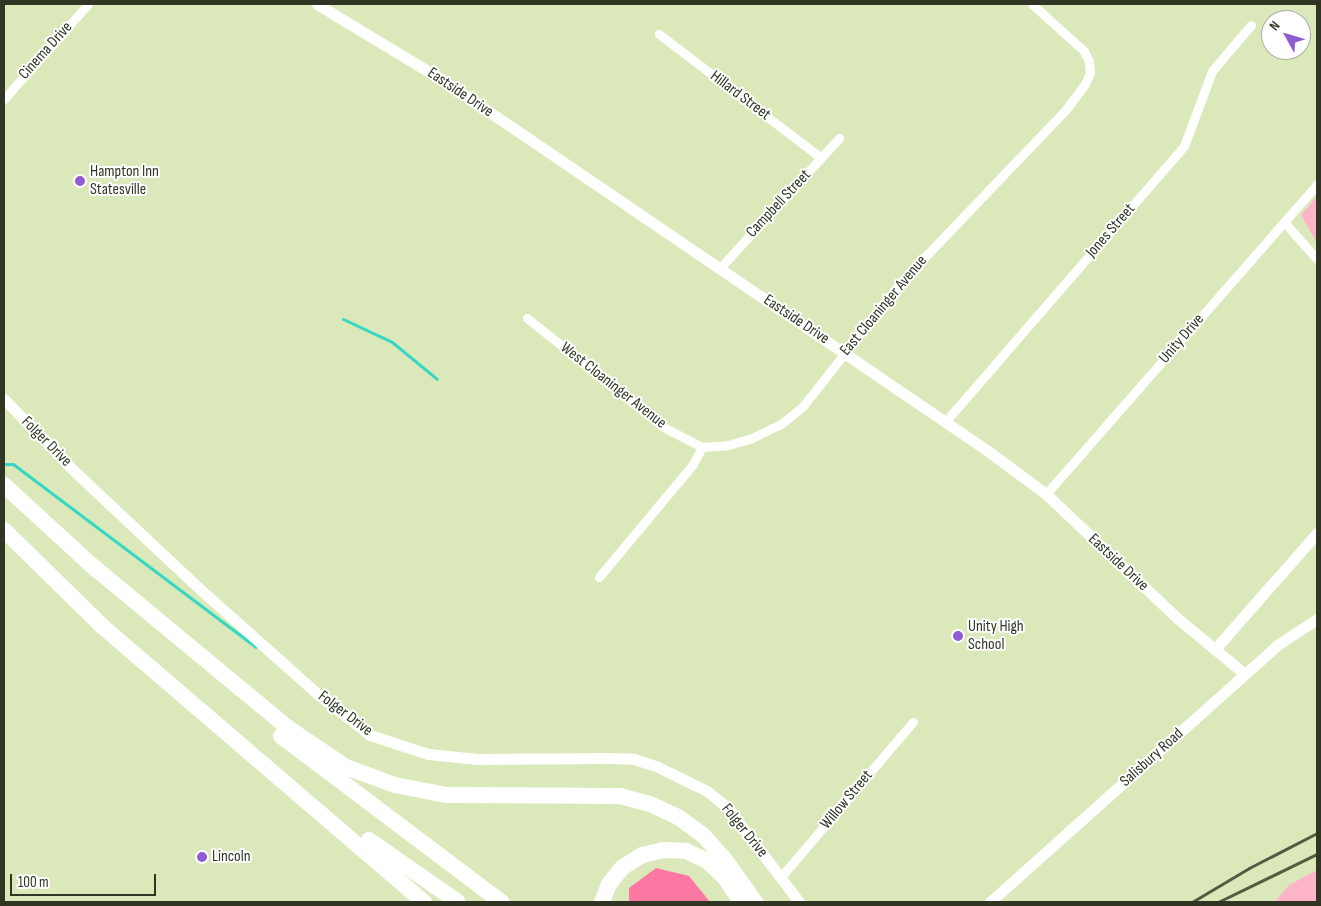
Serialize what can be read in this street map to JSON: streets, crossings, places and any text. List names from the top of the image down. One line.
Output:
{"streets":{"street":["Cinema Drive","Eastside Drive","Hillard Street","Campbell Street","Jones Street","East Cloaninger Avenue","Unity Drive","West Cloaninger Avenue","Folger Drive","Salisbury Road","Willow Street"]},"crossings":[["Eastside Drive","Campbell Street"],["Eastside Drive","Jones Street"],["Eastside Drive","East Cloaninger Avenue"],["Eastside Drive","Unity Drive"],["Eastside Drive","Salisbury Road"],["Hillard Street","Campbell Street"],["East Cloaninger Avenue","West Cloaninger Avenue"],["Folger Drive","Willow Street"]],"places":["Hampton Inn Statesville","Unity High School","Lincoln"],"scale_bar":"100 m","north":"top left"}
